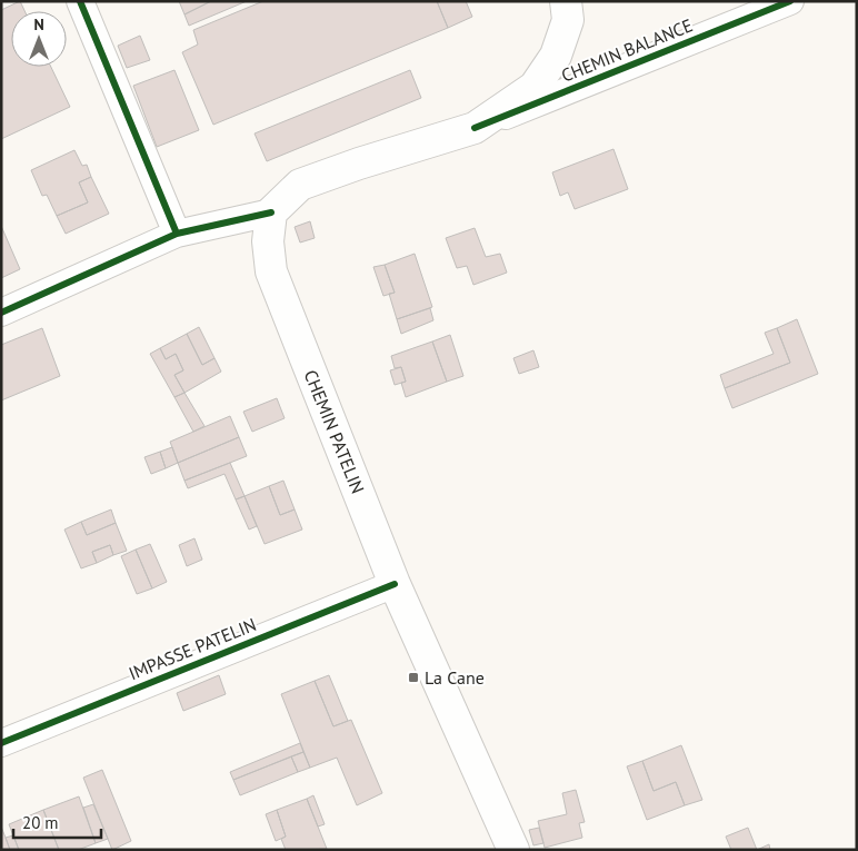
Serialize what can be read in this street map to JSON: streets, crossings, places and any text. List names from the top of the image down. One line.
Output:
{"streets":{"main road":["CHEMIN PATELIN"],"street":["CHEMIN BALANCE","IMPASSE PATELIN"]},"crossings":[["CHEMIN PATELIN","IMPASSE PATELIN"]],"places":{"transit":["La Cane"]},"scale_bar":"20 m","north":"top"}
